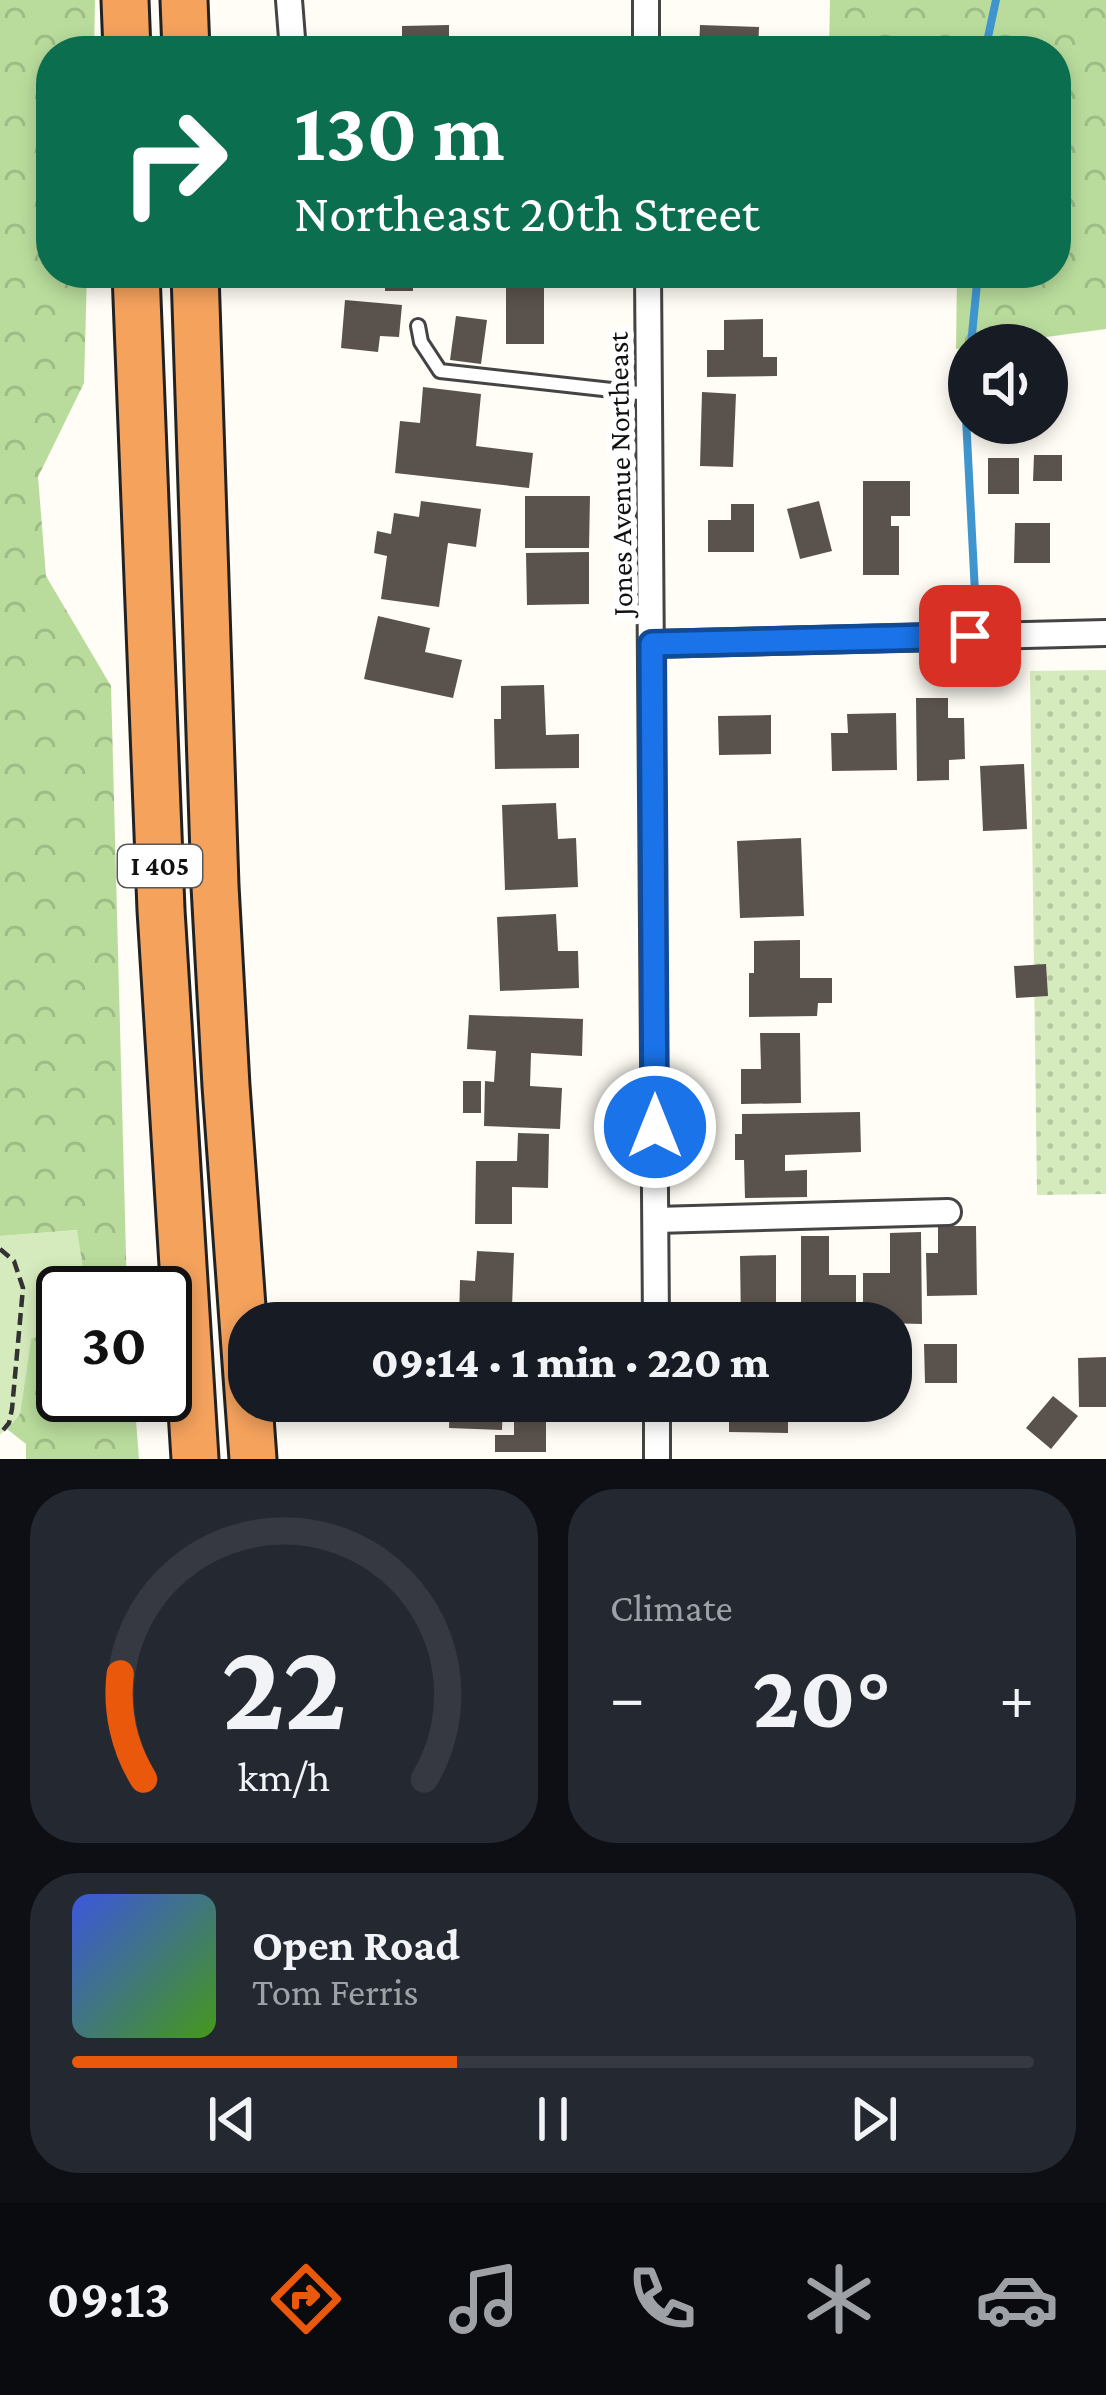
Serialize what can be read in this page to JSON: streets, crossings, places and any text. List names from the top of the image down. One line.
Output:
{"streets":{"highway":["I 405"],"street":["Jones Avenue Northeast"]},"page":{"turn":["130 m","Northeast 20th Street"],"limit":"30","trip":"09:14 · 1 min · 220 m","tile":"Climate","heat":["−","20°","+"],"song":["Open Road","Tom Ferris"],"tabs":"09:13","gauge":["22","km/h"]}}
